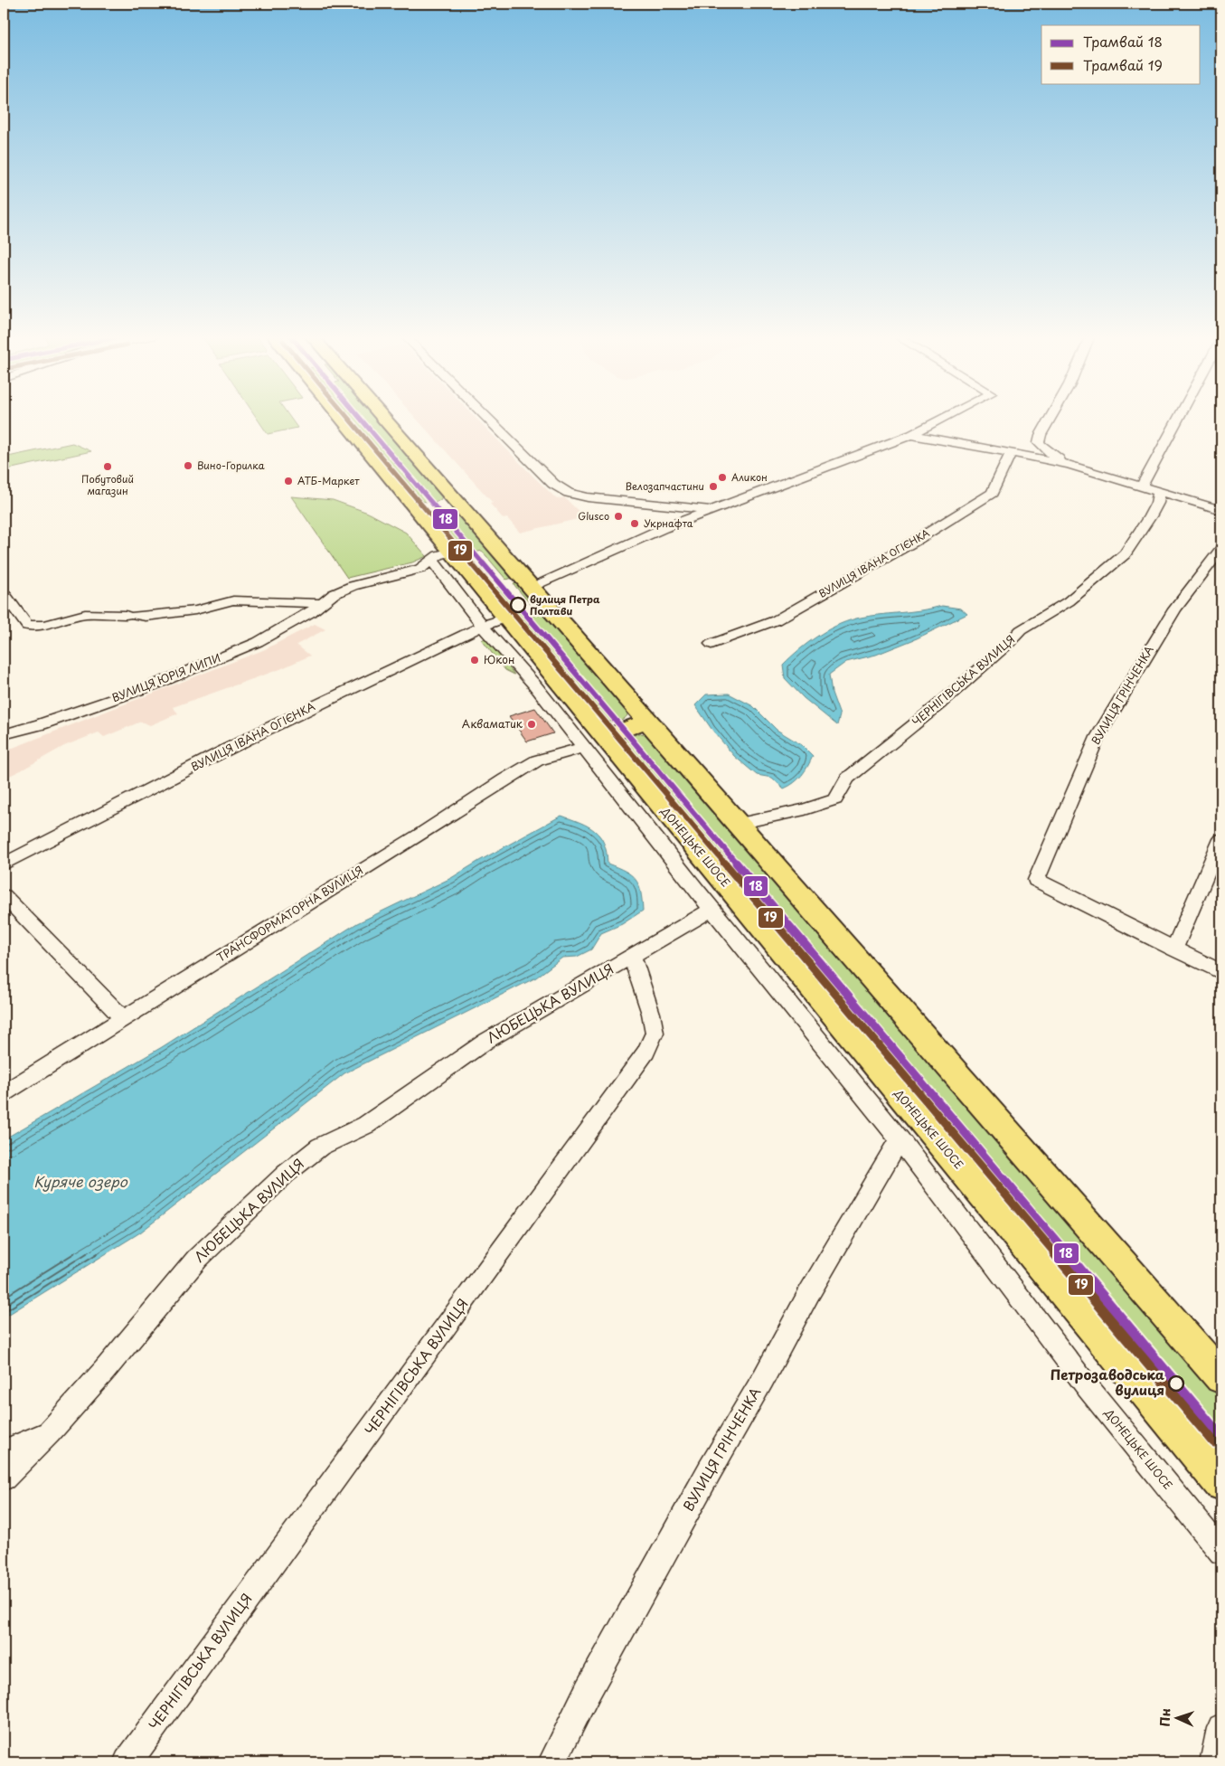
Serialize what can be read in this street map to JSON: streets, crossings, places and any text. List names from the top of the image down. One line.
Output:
{"streets":{"highway":["ДОНЕЦЬКЕ ШОСЕ"],"street":["ВУЛИЦЯ ІВАНА ОГІЄНКА","ВУЛИЦЯ ЮРІЯ ЛИПИ","ЧЕРНІГІВСЬКА ВУЛИЦЯ","ВУЛИЦЯ ГРІНЧЕНКА","ТРАНСФОРМАТОРНА ВУЛИЦЯ","ЛЮБЕЦЬКА ВУЛИЦЯ"]},"crossings":[["ВУЛИЦЯ ІВАНА ОГІЄНКА","ДОНЕЦЬКЕ ШОСЕ"],["ВУЛИЦЯ ЮРІЯ ЛИПИ","ДОНЕЦЬКЕ ШОСЕ"],["ЧЕРНІГІВСЬКА ВУЛИЦЯ","ДОНЕЦЬКЕ ШОСЕ"],["ЧЕРНІГІВСЬКА ВУЛИЦЯ","ЛЮБЕЦЬКА ВУЛИЦЯ"],["ВУЛИЦЯ ГРІНЧЕНКА","ДОНЕЦЬКЕ ШОСЕ"],["ДОНЕЦЬКЕ ШОСЕ","ТРАНСФОРМАТОРНА ВУЛИЦЯ"],["ДОНЕЦЬКЕ ШОСЕ","ЛЮБЕЦЬКА ВУЛИЦЯ"]],"water":["Куряче озеро"],"places":["Вино-Горилка","Побутовий магазин","Аликон","АТБ-Маркет","Велозапчастини","Glusco","Укрнафта","вулиця Петра Полтави","Юкон","Акваматик","Петрозаводська вулиця"],"lines":["tram line 18","tram line 19"],"legend":["Трамвай 18","Трамвай 19"],"north":"left"}
